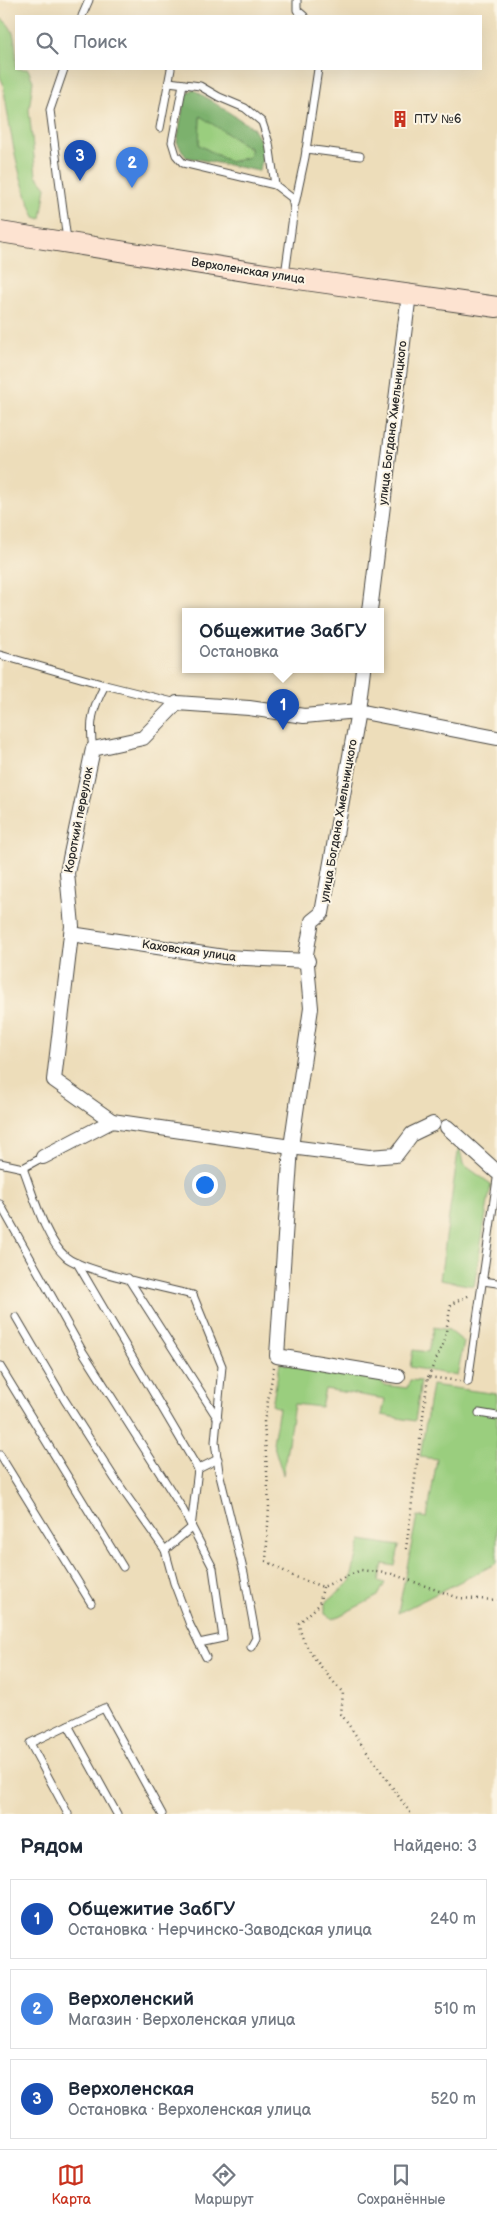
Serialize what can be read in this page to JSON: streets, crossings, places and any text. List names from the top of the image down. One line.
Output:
{"streets":{"main road":["Верхоленская улица"],"street":["улица Богдана Хмельницкого","Короткий переулок","Каховская улица"]},"crossings":[["Верхоленская улица","улица Богдана Хмельницкого"],["улица Богдана Хмельницкого","Каховская улица"],["Короткий переулок","Каховская улица"]],"places":{"building":["ПТУ №6"]},"page":{"search":"Поиск","pins":["3","2","1"],"popup":["Общежитие ЗабГУ","Остановка"],"heading":["Рядом","Найдено: 3"],"list":[{"mark":"1","name":"Общежитие ЗабГУ","note":"Остановка · Нерчинско-Заводская улица","value":"240 m"},{"mark":"2","name":"Верхоленский","note":"Магазин · Верхоленская улица","value":"510 m"},{"mark":"3","name":"Верхоленская","note":"Остановка · Верхоленская улица","value":"520 m"}],"nav":["Карта","Маршрут","Сохранённые"]}}
